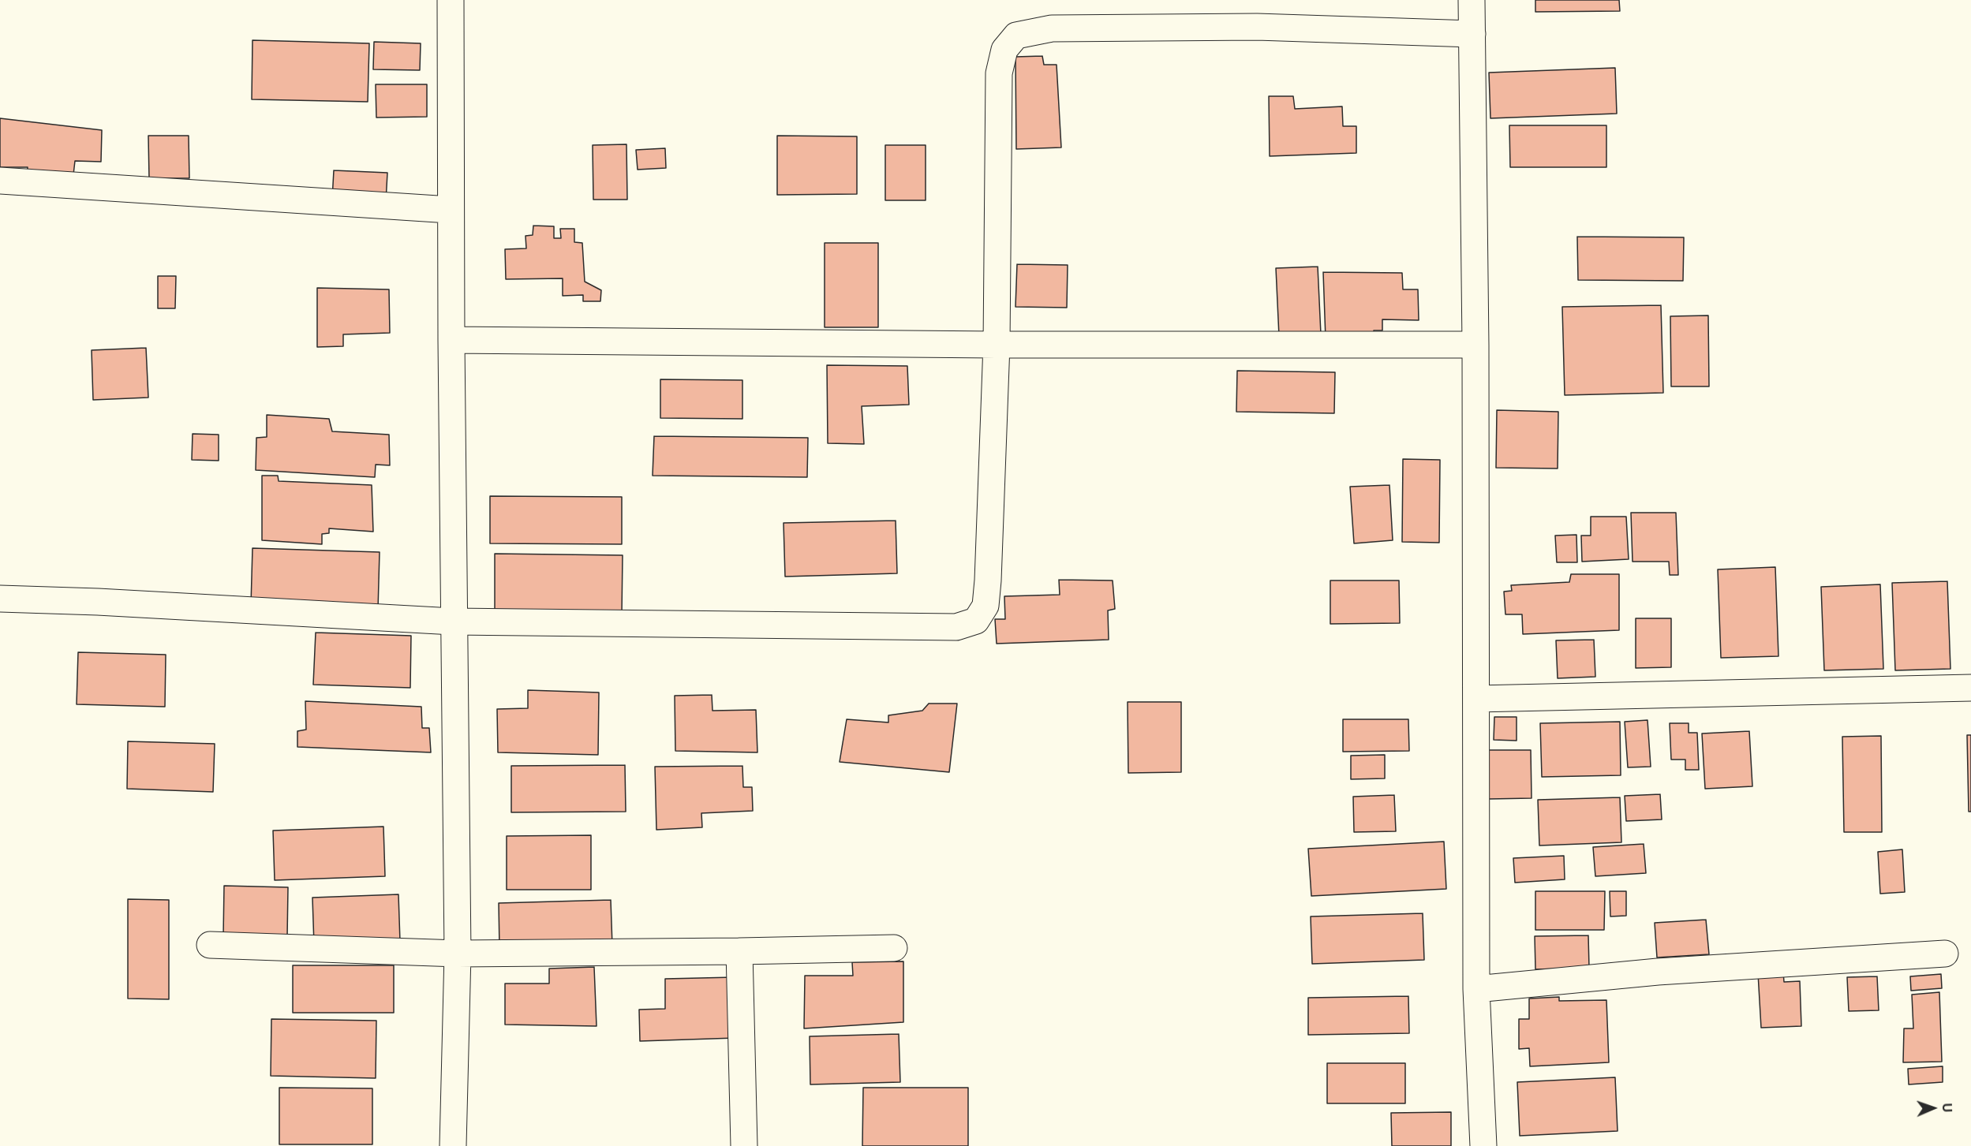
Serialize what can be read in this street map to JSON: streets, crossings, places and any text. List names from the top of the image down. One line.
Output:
{"north":"right"}
